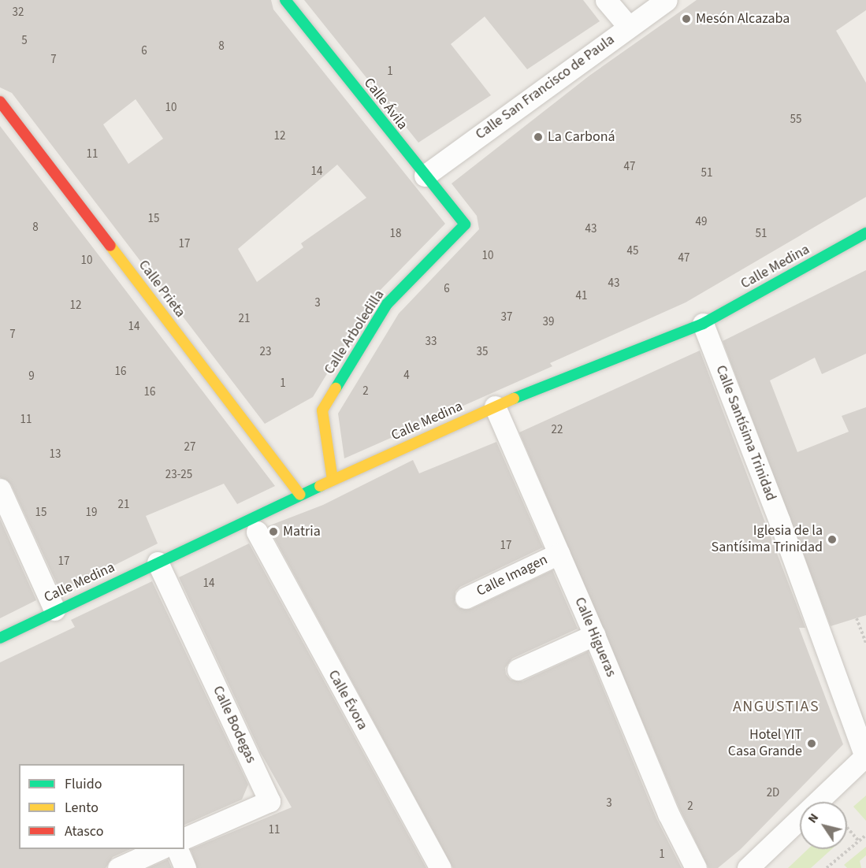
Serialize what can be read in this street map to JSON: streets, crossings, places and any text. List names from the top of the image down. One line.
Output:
{"streets":{"street":["Calle San Francisco de Paula","Calle Ávila","Calle Medina","Calle Prieta","Calle Arboledilla","Calle Santísima Trinidad","Calle Imagen","Calle Higueras","Calle Évora","Calle Bodegas"]},"crossings":[["Calle San Francisco de Paula","Calle Ávila"],["Calle Ávila","Calle Arboledilla"],["Calle Medina","Calle Prieta"],["Calle Medina","Calle Arboledilla"],["Calle Medina","Calle Santísima Trinidad"],["Calle Medina","Calle Higueras"],["Calle Medina","Calle Bodegas"],["Calle Imagen","Calle Higueras"]],"districts":["ANGUSTIAS"],"places":["Mesón Alcazaba","La Carboná","Matria","Iglesia de la Santísima Trinidad","Hotel YIT Casa Grande"],"house_numbers":["32","5","8","6","7","1","10","55","12","11","47","14","51","15","49","8","43","18","51","17","45","10","47","10","43","6","41","3","12","37","21","39","14","7","33","23","35","16","4","9","1","2","16","11","22","27","13","23-25","21","15","19","17","17","14","2D","3","2","11","1"],"legend":["Fluido","Lento","Atasco"],"north":"top left"}
